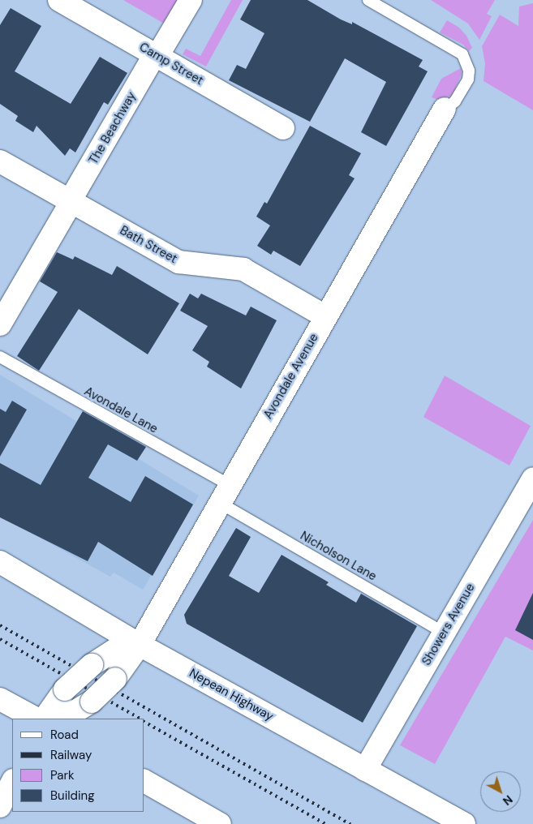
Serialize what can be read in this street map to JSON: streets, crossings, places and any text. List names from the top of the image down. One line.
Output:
{"streets":{"main road":["Camp Street","The Beachway","Bath Street","Avondale Avenue","Showers Avenue","Nepean Highway"],"lane":["Avondale Lane","Nicholson Lane"]},"crossings":[["Camp Street","The Beachway"],["The Beachway","Bath Street"],["Bath Street","Avondale Avenue"],["Avondale Avenue","Avondale Lane"],["Avondale Avenue","Nicholson Lane"],["Avondale Avenue","Nepean Highway"],["Avondale Lane","Nicholson Lane"],["Nicholson Lane","Showers Avenue"],["Showers Avenue","Nepean Highway"]],"legend":["Road","Railway","Park","Building"],"north":"bottom right"}
